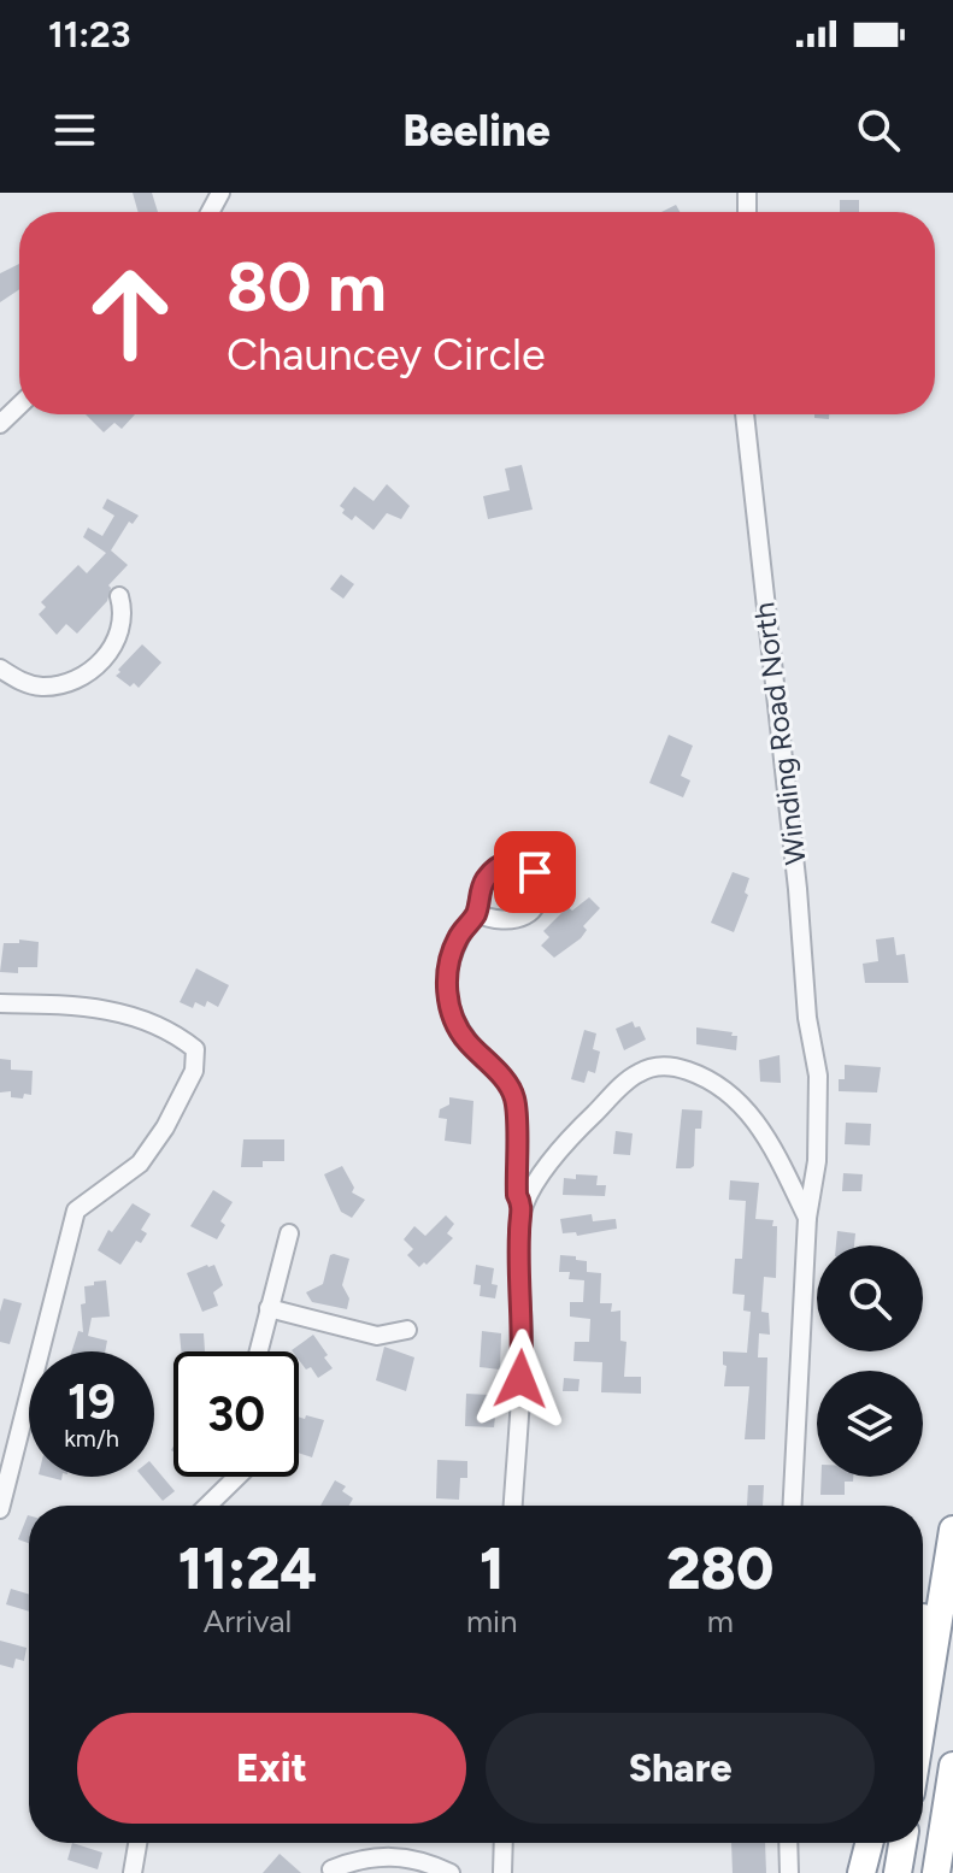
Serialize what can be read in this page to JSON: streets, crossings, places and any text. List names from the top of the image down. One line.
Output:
{"streets":{"street":["Winding Road North"]},"page":{"status":"11:23","header":"Beeline","turn":["80 m","Chauncey Circle"],"speed":"19 km/h","limit":"30","eta":["11:24","Arrival","1","min","280","m"],"buttons":["Exit","Share"]}}
